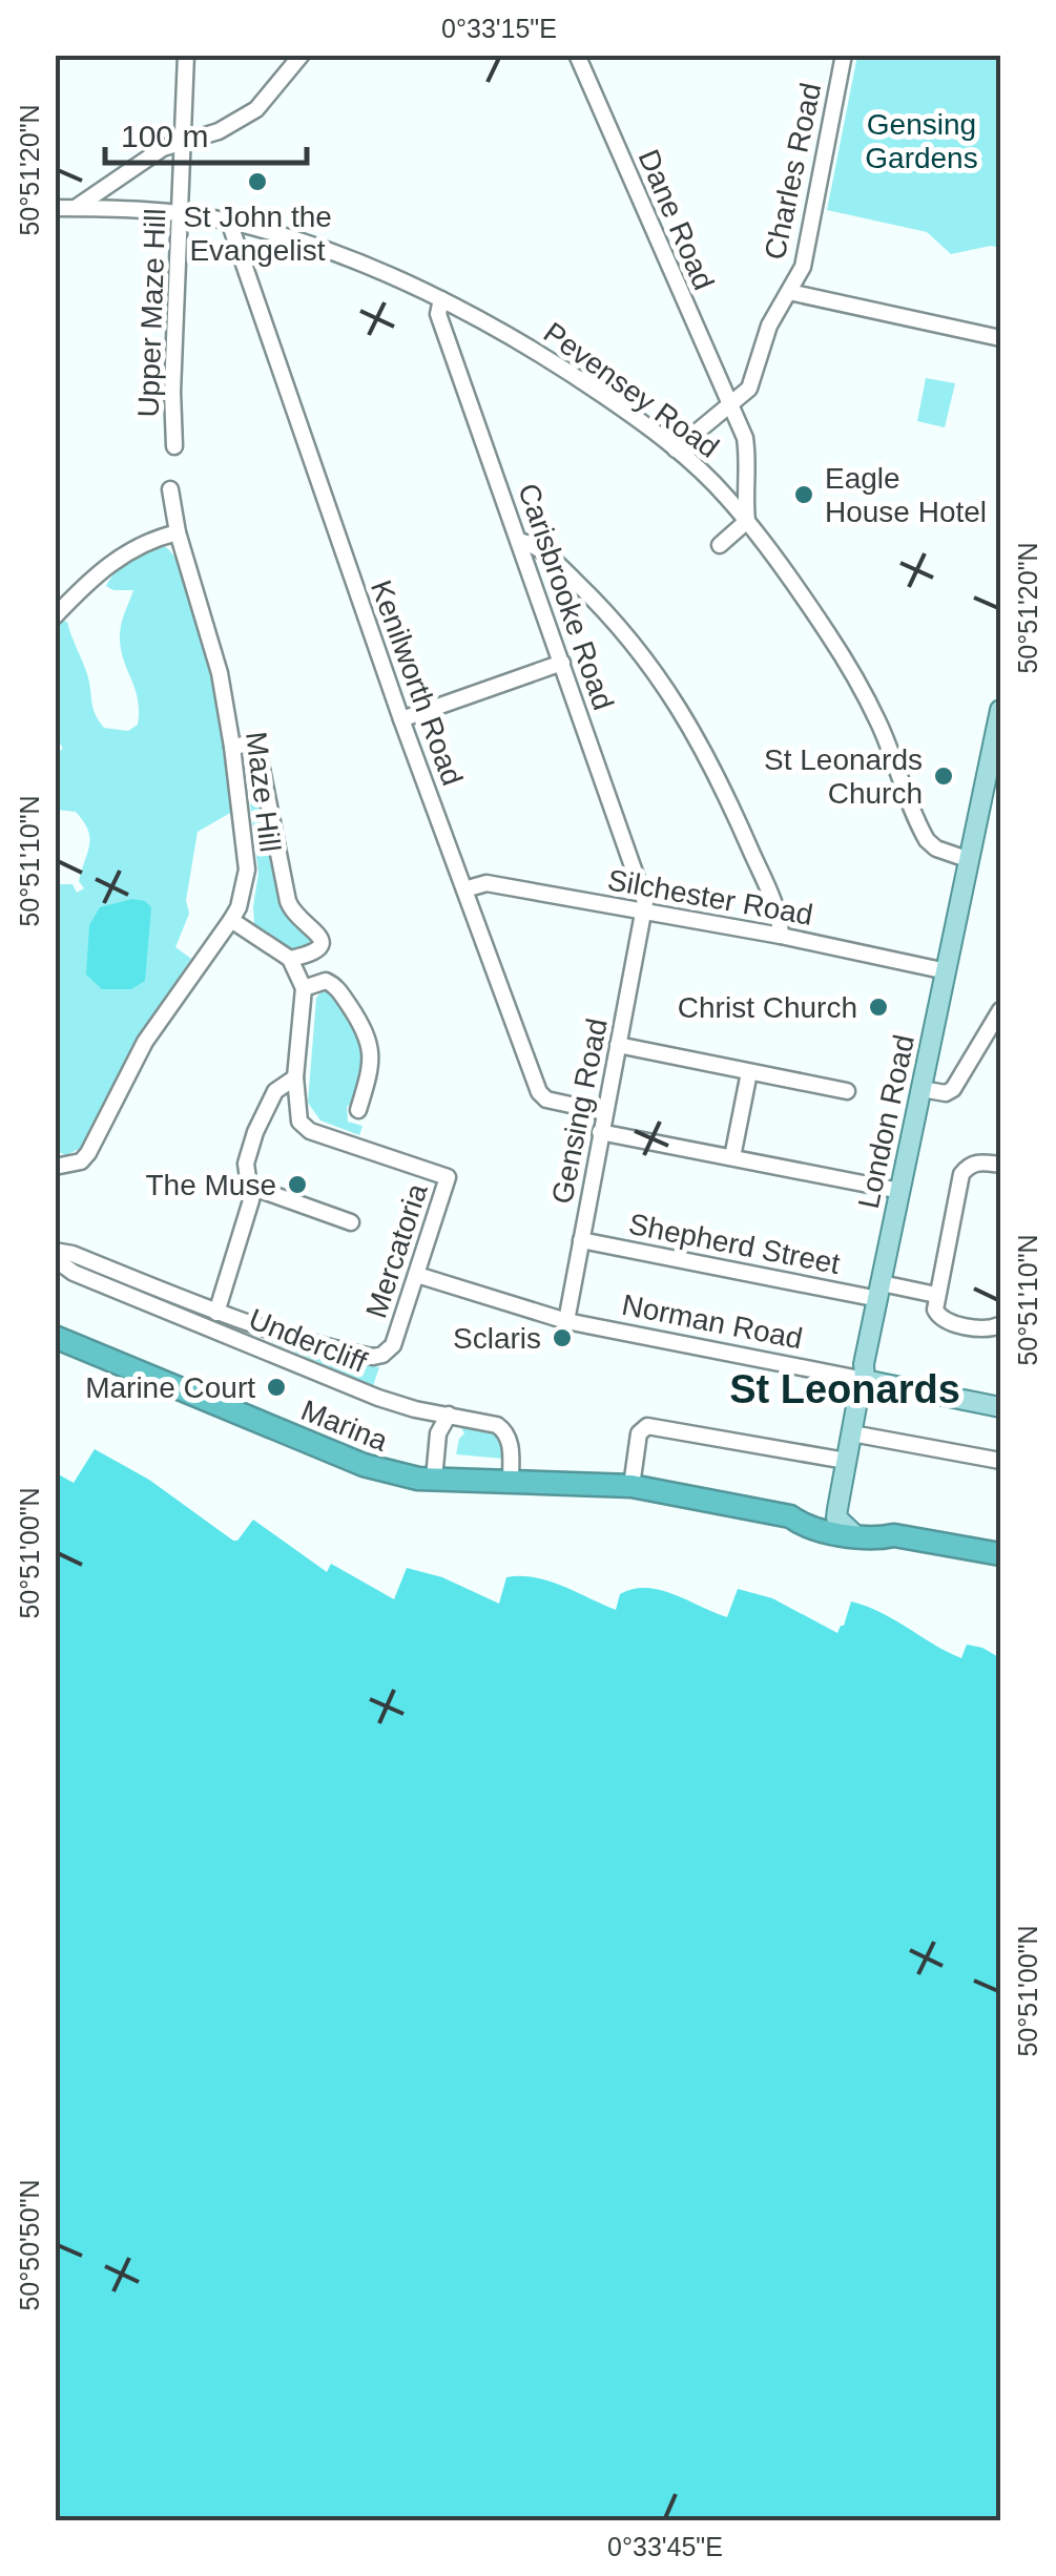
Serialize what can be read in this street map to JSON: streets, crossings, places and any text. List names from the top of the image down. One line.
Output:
{"streets":{"highway":["Marina"],"main road":["London Road","Norman Road"],"street":["Charles Road","Dane Road","Upper Maze Hill","Pevensey Road","Carisbrooke Road","Kenilworth Road","Maze Hill","Silchester Road","Gensing Road","Shepherd Street","Mercatoria","Undercliff"]},"crossings":[["Charles Road","Dane Road"],["Charles Road","Pevensey Road"],["Upper Maze Hill","Pevensey Road"],["Pevensey Road","Carisbrooke Road"],["Pevensey Road","Kenilworth Road"],["Pevensey Road","London Road"],["Carisbrooke Road","Silchester Road"],["Carisbrooke Road","Gensing Road"],["Kenilworth Road","Silchester Road"],["Kenilworth Road","Gensing Road"],["Silchester Road","Gensing Road"],["Silchester Road","London Road"],["Gensing Road","Shepherd Street"],["Gensing Road","Norman Road"],["London Road","Shepherd Street"],["London Road","Norman Road"],["Mercatoria","Norman Road"],["Undercliff","Marina"]],"districts":["St Leonards"],"parks":["Gensing Gardens"],"places":["St John the Evangelist","Eagle House Hotel","St Leonards Church","Christ Church","The Muse","Sclaris","Marine Court"],"scale_bar":"100 m","coordinates":["0°33'15\"E","50°51'20\"N","50°51'10\"N","50°51'00\"N","50°50'50\"N","0°33'45\"E"]}
